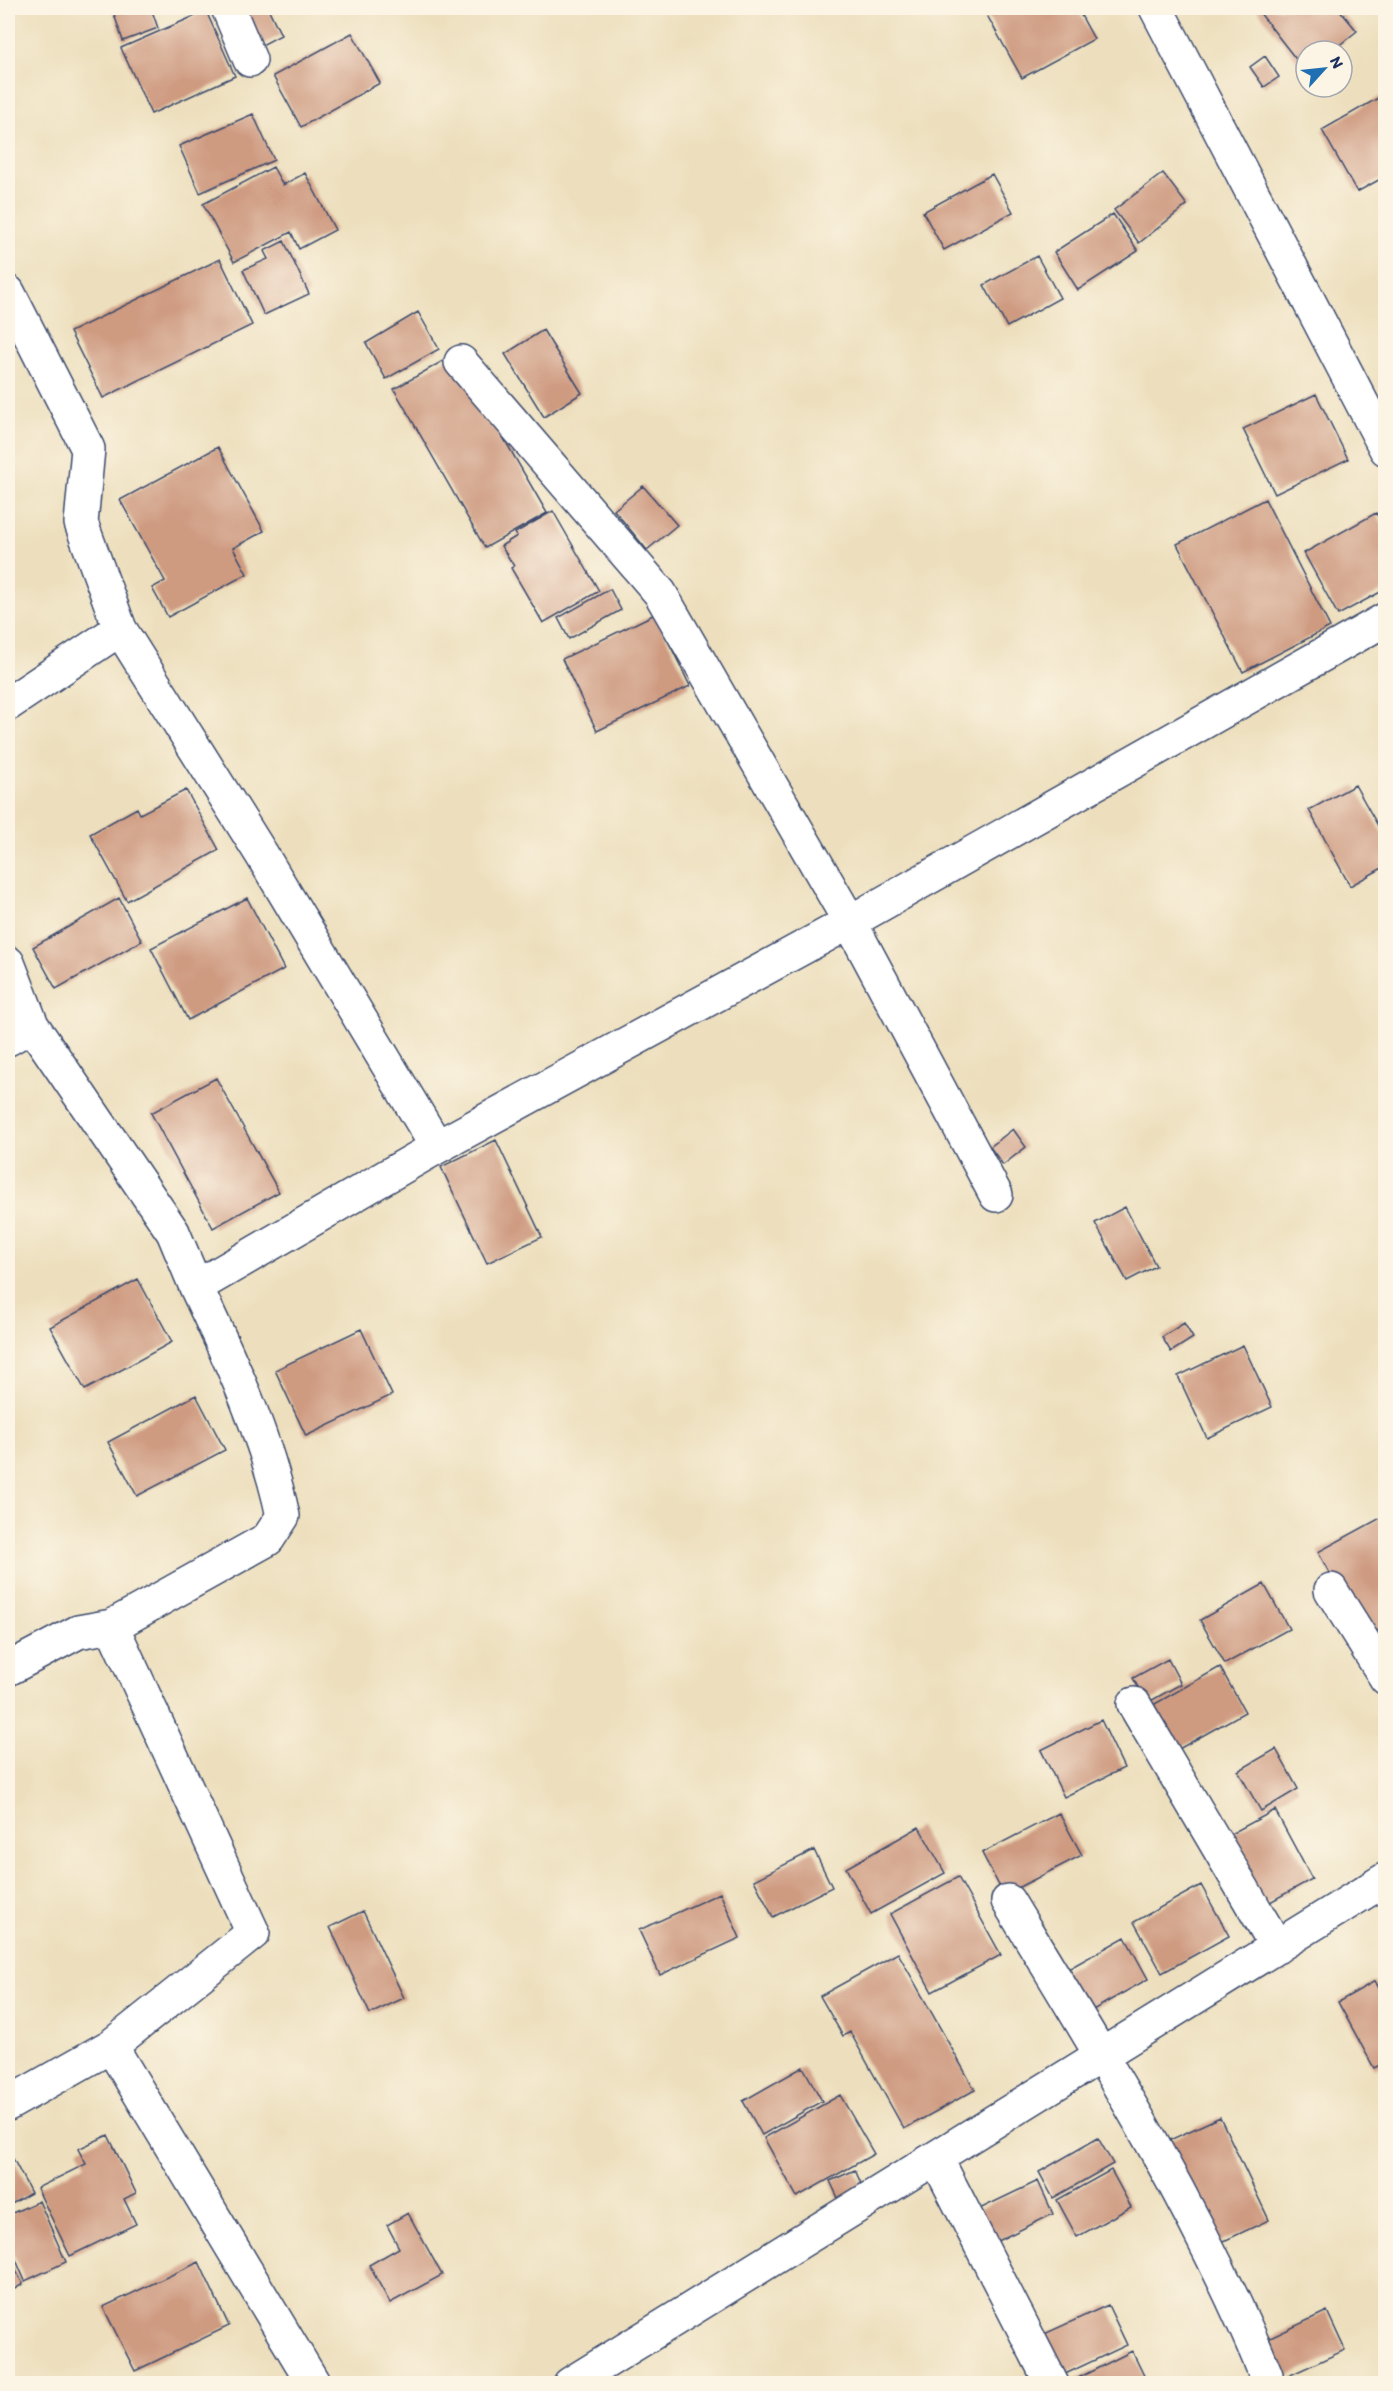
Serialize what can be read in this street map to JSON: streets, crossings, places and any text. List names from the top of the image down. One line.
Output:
{"north":"top right"}
